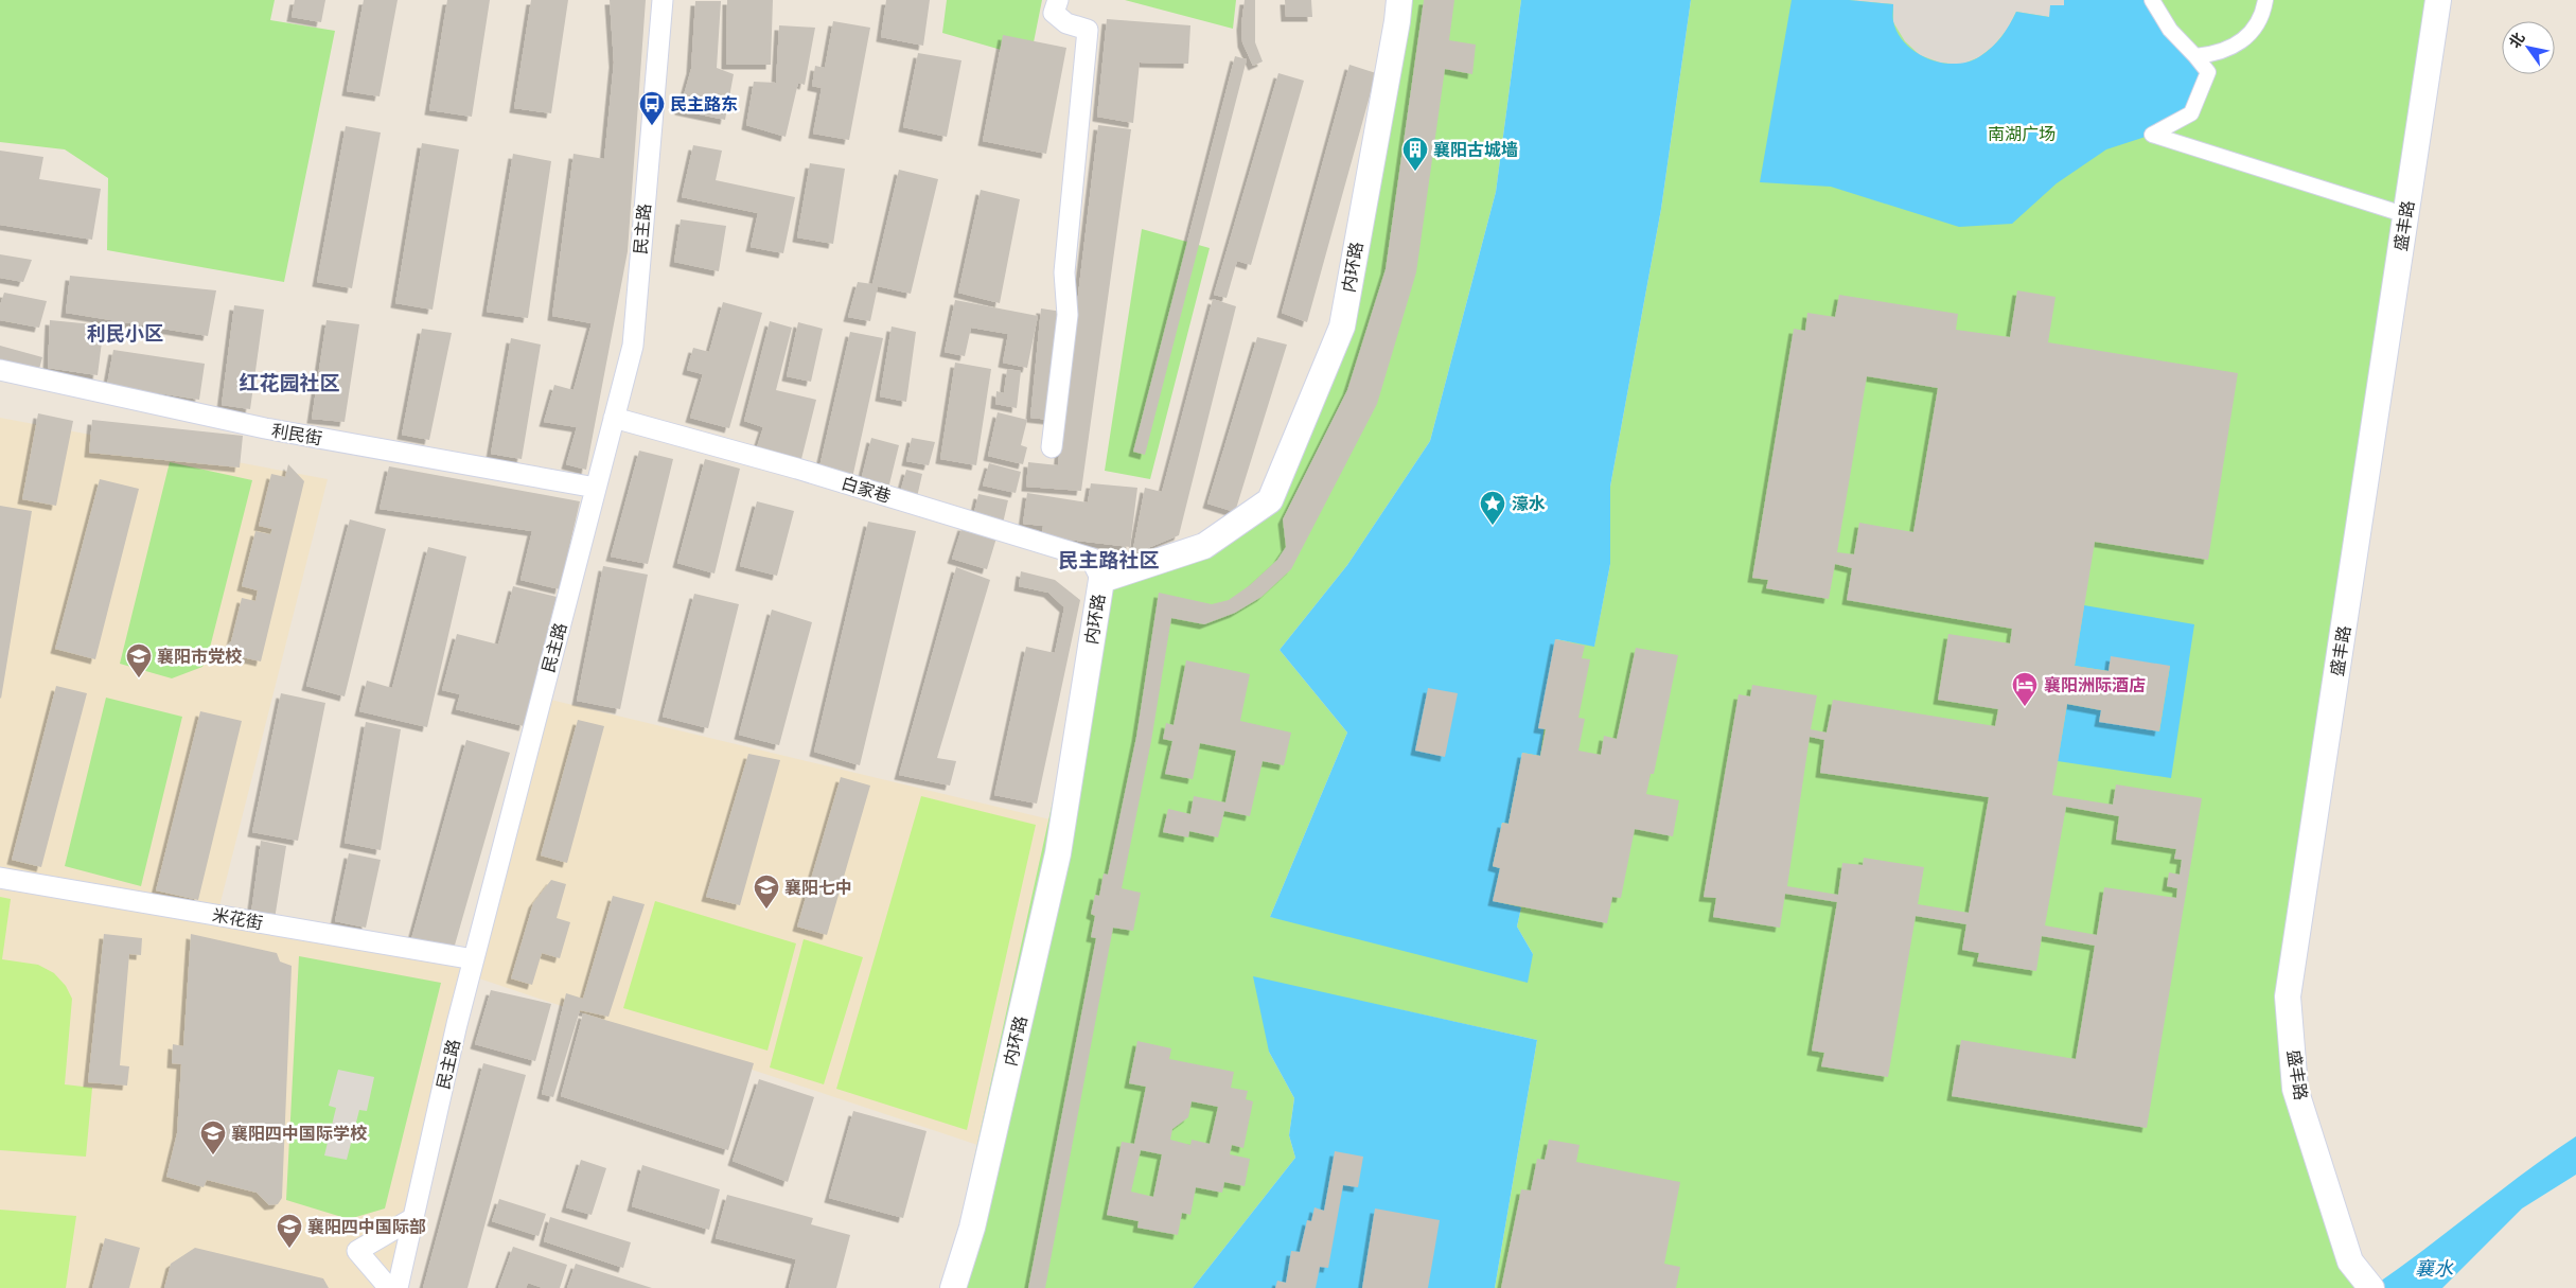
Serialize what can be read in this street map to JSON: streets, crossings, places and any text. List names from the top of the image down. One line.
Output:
{"streets":{"street":["盛丰路","民主路","内环路","利民街","白家巷","米花街"]},"crossings":[["民主路","利民街"],["民主路","白家巷"],["民主路","米花街"],["内环路","白家巷"]],"districts":["利民小区","红花园社区","民主路社区"],"water":["襄水"],"parks":["南湖广场"],"places":{"bus stop":["民主路东"],"building":["襄阳古城墙"],"place":["濠水"],"school or university":["襄阳市党校","襄阳七中","襄阳四中国际学校","襄阳四中国际部"],"hotel":["襄阳洲际酒店"]},"north":"top left"}
